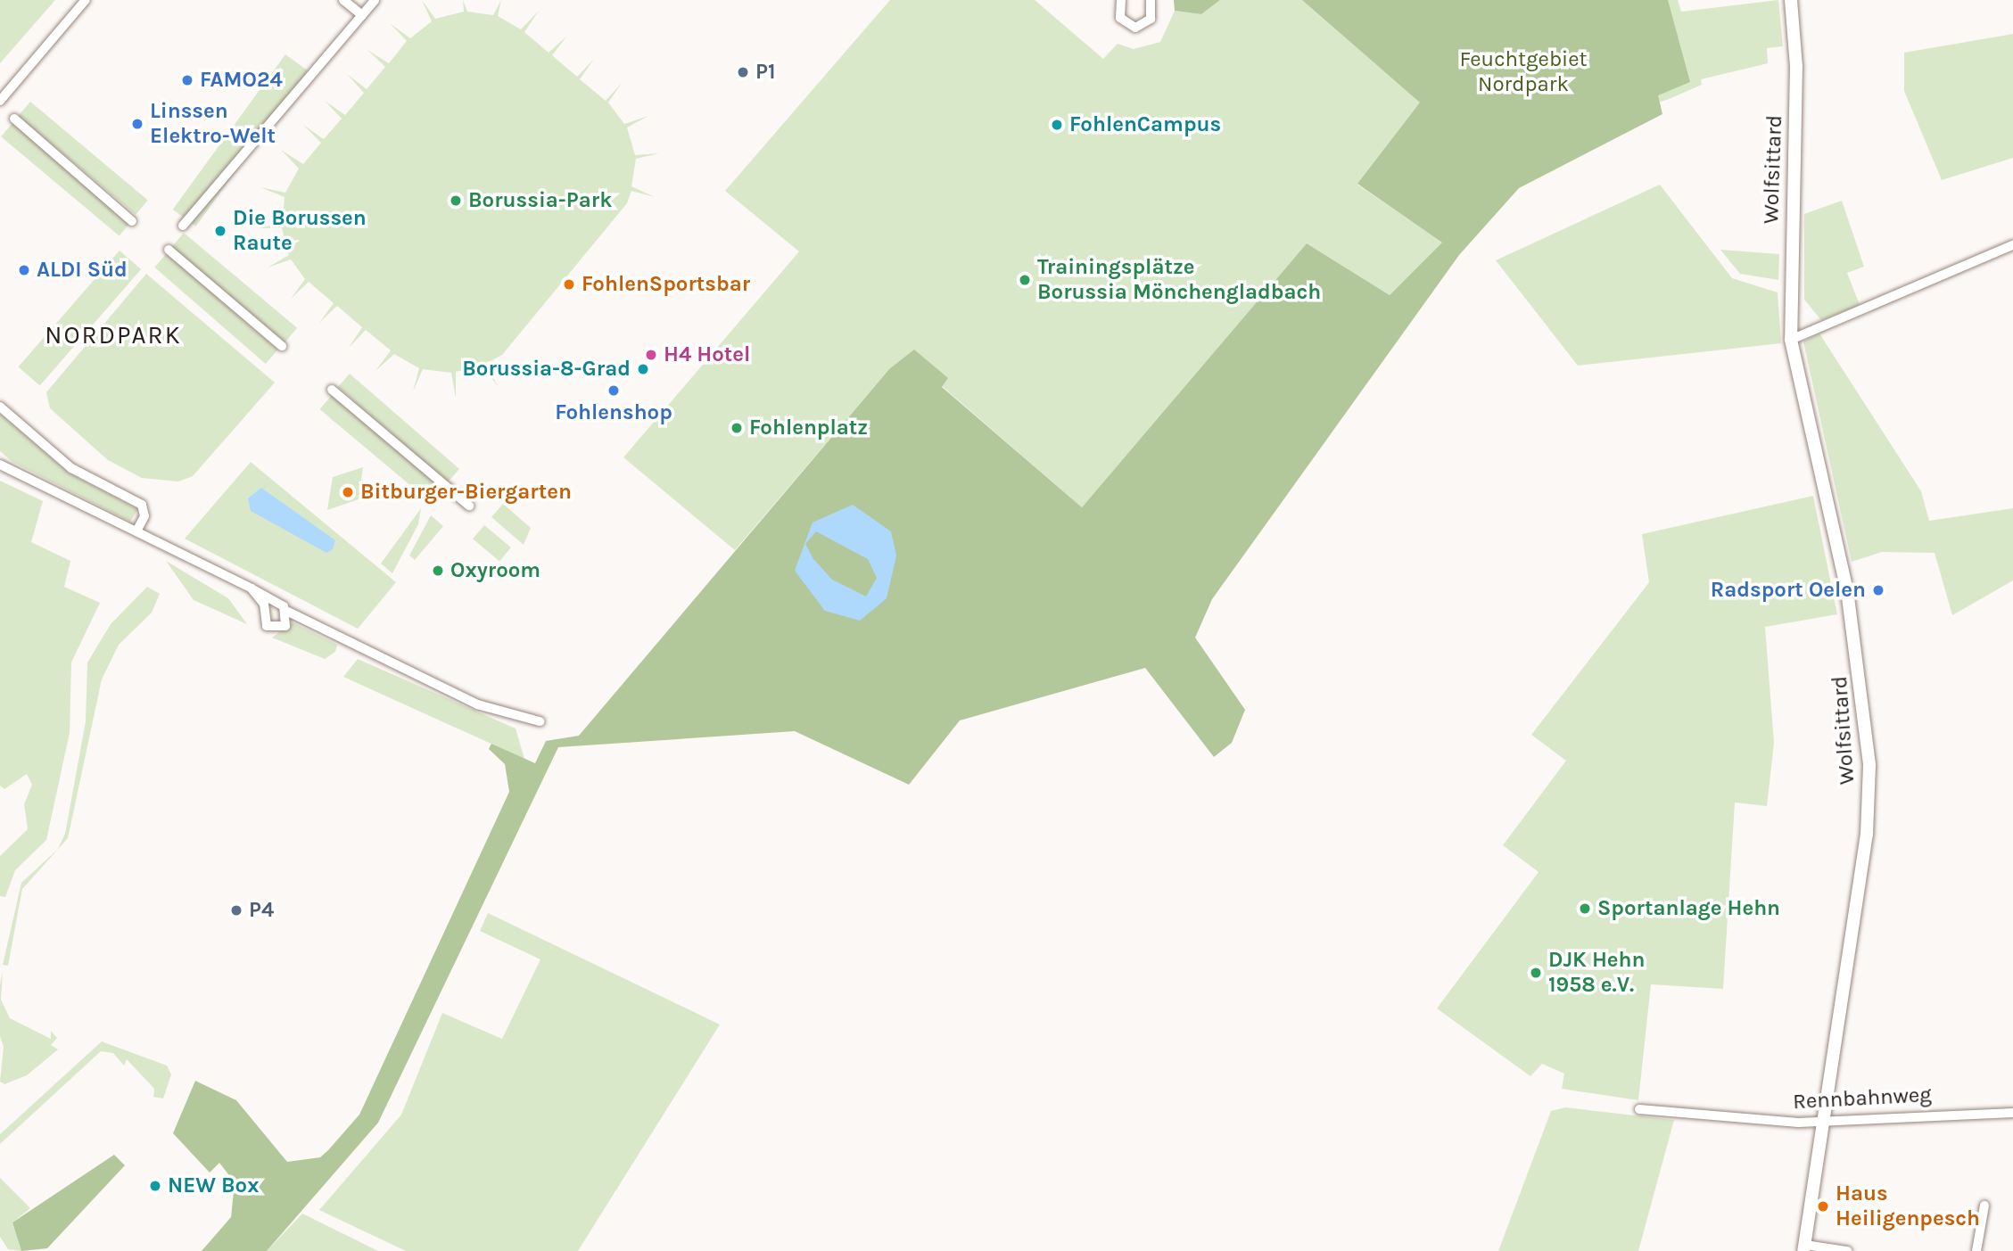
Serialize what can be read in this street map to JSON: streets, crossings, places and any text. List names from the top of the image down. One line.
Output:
{"streets":{"street":["Wolfsittard","Rennbahnweg"]},"crossings":[["Wolfsittard","Rennbahnweg"]],"districts":["NORDPARK"],"parks":["Feuchtgebiet Nordpark"],"places":["P1","FAMO24","Linssen Elektro-Welt","FohlenCampus","Borussia-Park","Die Borussen Raute","ALDI Süd","Trainingsplätze Borussia Mönchengladbach","FohlenSportsbar","H4 Hotel","Borussia-8-Grad","Fohlenshop","Fohlenplatz","Bitburger-Biergarten","Oxyroom","Radsport Oelen","Sportanlage Hehn","P4","DJK Hehn 1958 e.V.","NEW Box","Haus Heiligenpesch"]}
